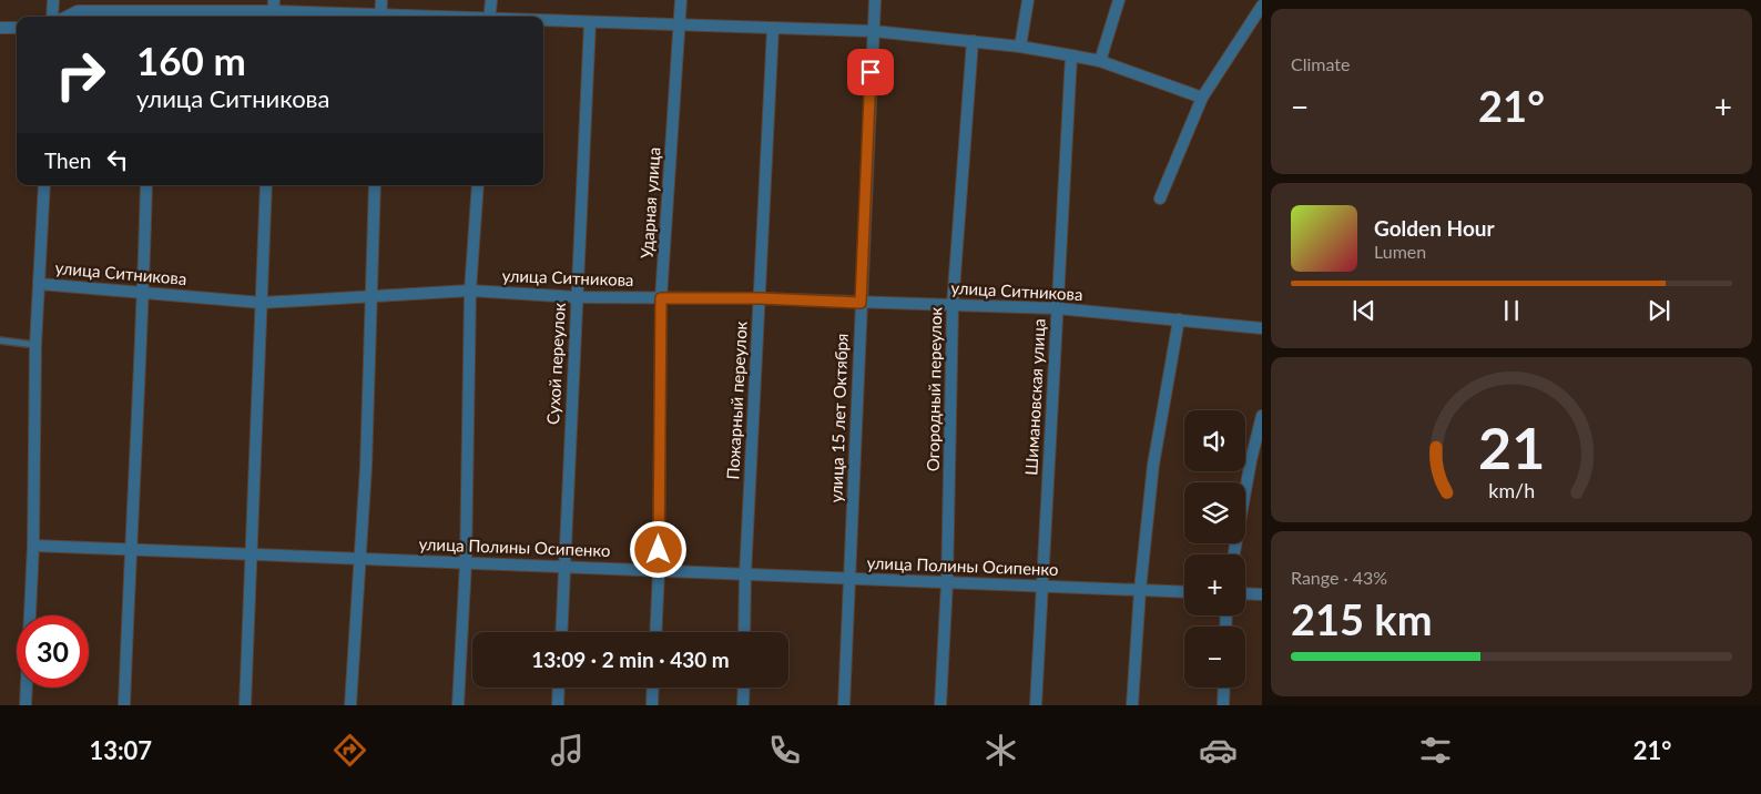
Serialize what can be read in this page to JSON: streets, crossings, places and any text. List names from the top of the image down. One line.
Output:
{"streets":{"street":["Ударная улица","улица Ситникова","Сухой переулок","Огородный переулок","Шимановская улица","Пожарный переулок","улица 15 лет Октября","улица Полины Осипенко"]},"crossings":[["Ударная улица","улица Ситникова"],["Ударная улица","улица Полины Осипенко"],["улица Ситникова","Сухой переулок"],["улица Ситникова","Огородный переулок"],["улица Ситникова","Шимановская улица"],["улица Ситникова","Пожарный переулок"],["улица Ситникова","улица 15 лет Октября"],["Сухой переулок","улица Полины Осипенко"],["Огородный переулок","улица Полины Осипенко"],["Шимановская улица","улица Полины Осипенко"],["Пожарный переулок","улица Полины Осипенко"],["улица 15 лет Октября","улица Полины Осипенко"]],"page":{"tile":["Climate",["Range · 43%","215 km"]],"turn":["160 m","улица Ситникова"],"heat":["−","21°","+"],"then":"Then","song":["Golden Hour","Lumen"],"map_buttons":["+","−"],"limit":"30","trip":"13:09 · 2 min · 430 m","tabs":["13:07","21°"],"gauge":["21","km/h"]}}
